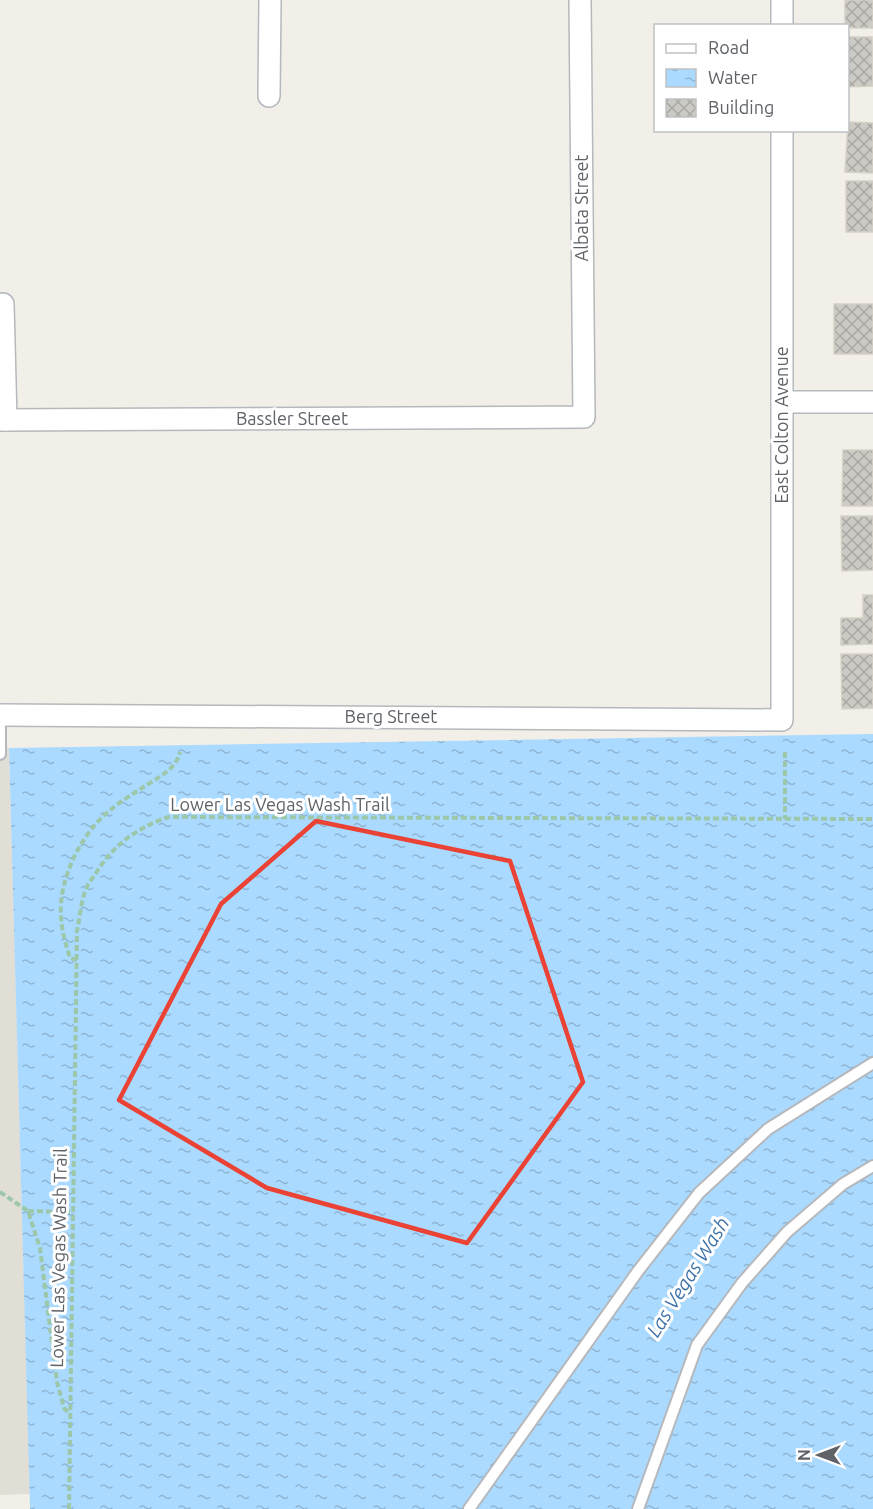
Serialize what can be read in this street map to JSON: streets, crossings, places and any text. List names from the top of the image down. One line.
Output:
{"streets":{"street":["Albata Street","Bassler Street","East Colton Avenue","Berg Street"],"path":["Lower Las Vegas Wash Trail"]},"crossings":[["Albata Street","Bassler Street"],["East Colton Avenue","Berg Street"]],"water":["Las Vegas Wash"],"legend":["Road","Water","Building"],"north":"left"}
